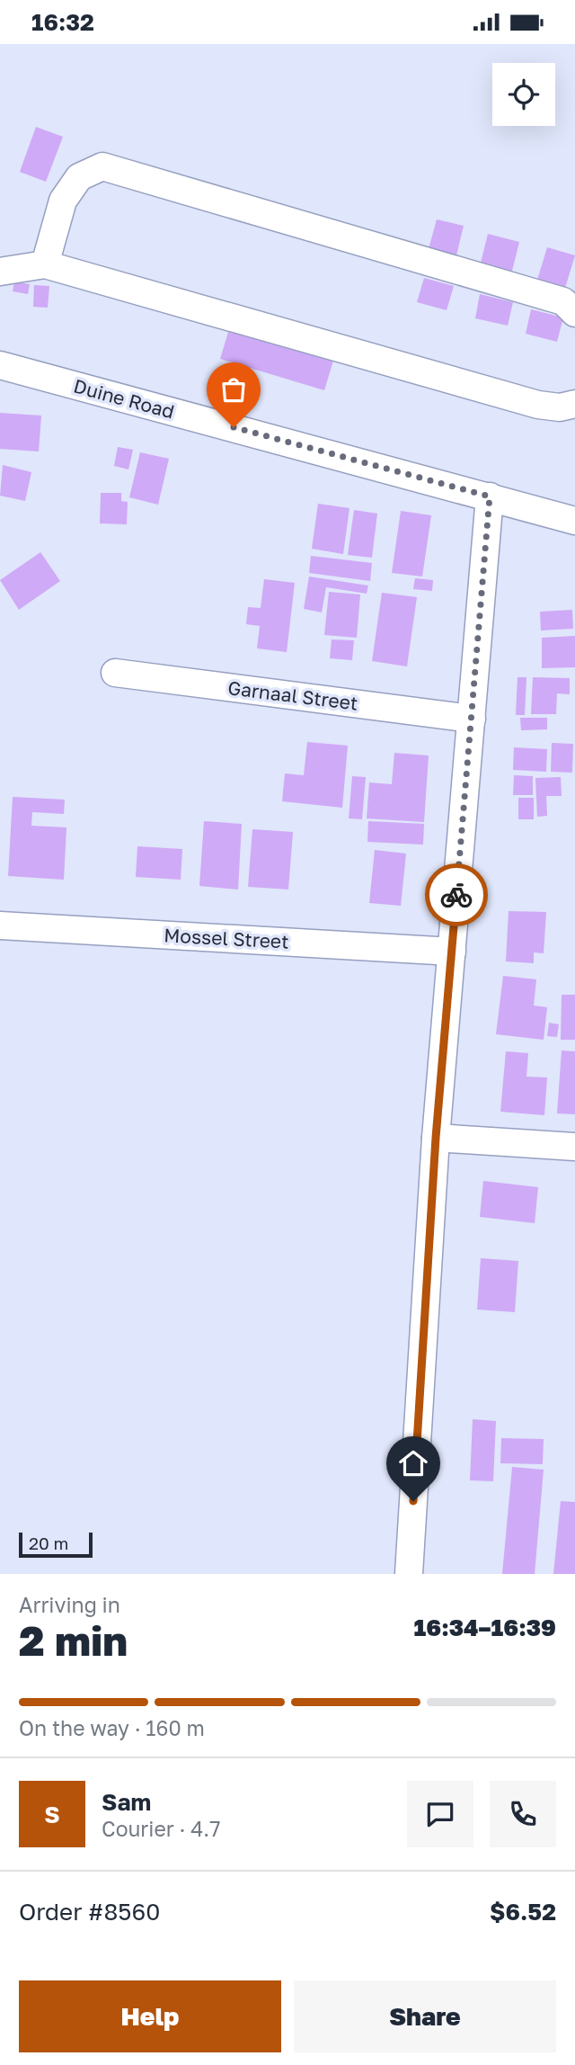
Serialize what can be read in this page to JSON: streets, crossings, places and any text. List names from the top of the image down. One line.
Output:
{"streets":{"street":["Duine Road","Garnaal Street","Mossel Street"]},"scale_bar":"20 m","page":{"status":"16:32","scale":"20 m","heading":["2 min","Arriving in","16:34–16:39"],"panel":["Sam","Courier · 4.7","Order #8560","$6.52"],"bar":"On the way · 160 m","round":"S","buttons":["Help","Share"]}}
